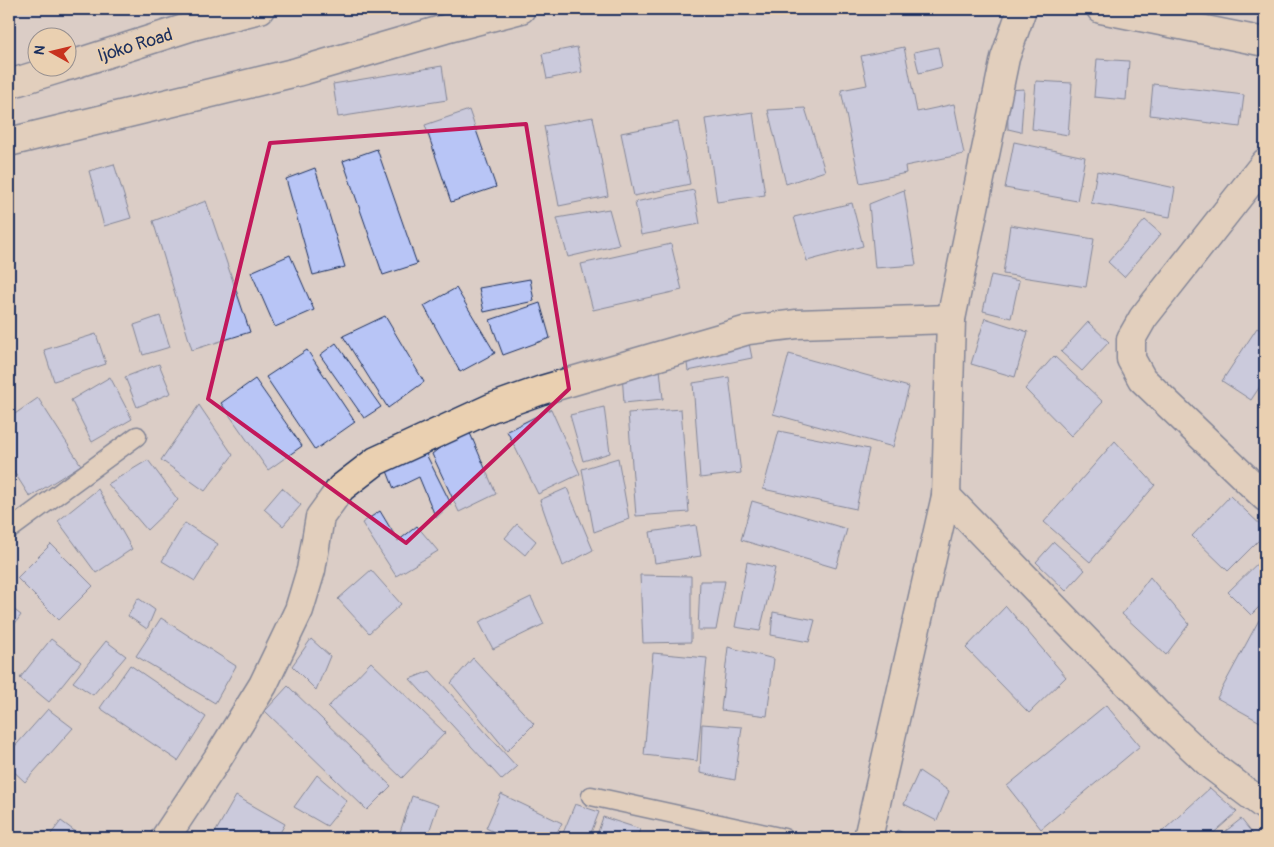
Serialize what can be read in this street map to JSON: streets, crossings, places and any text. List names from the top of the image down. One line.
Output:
{"streets":{"street":["Ijoko Road"]},"north":"left"}
